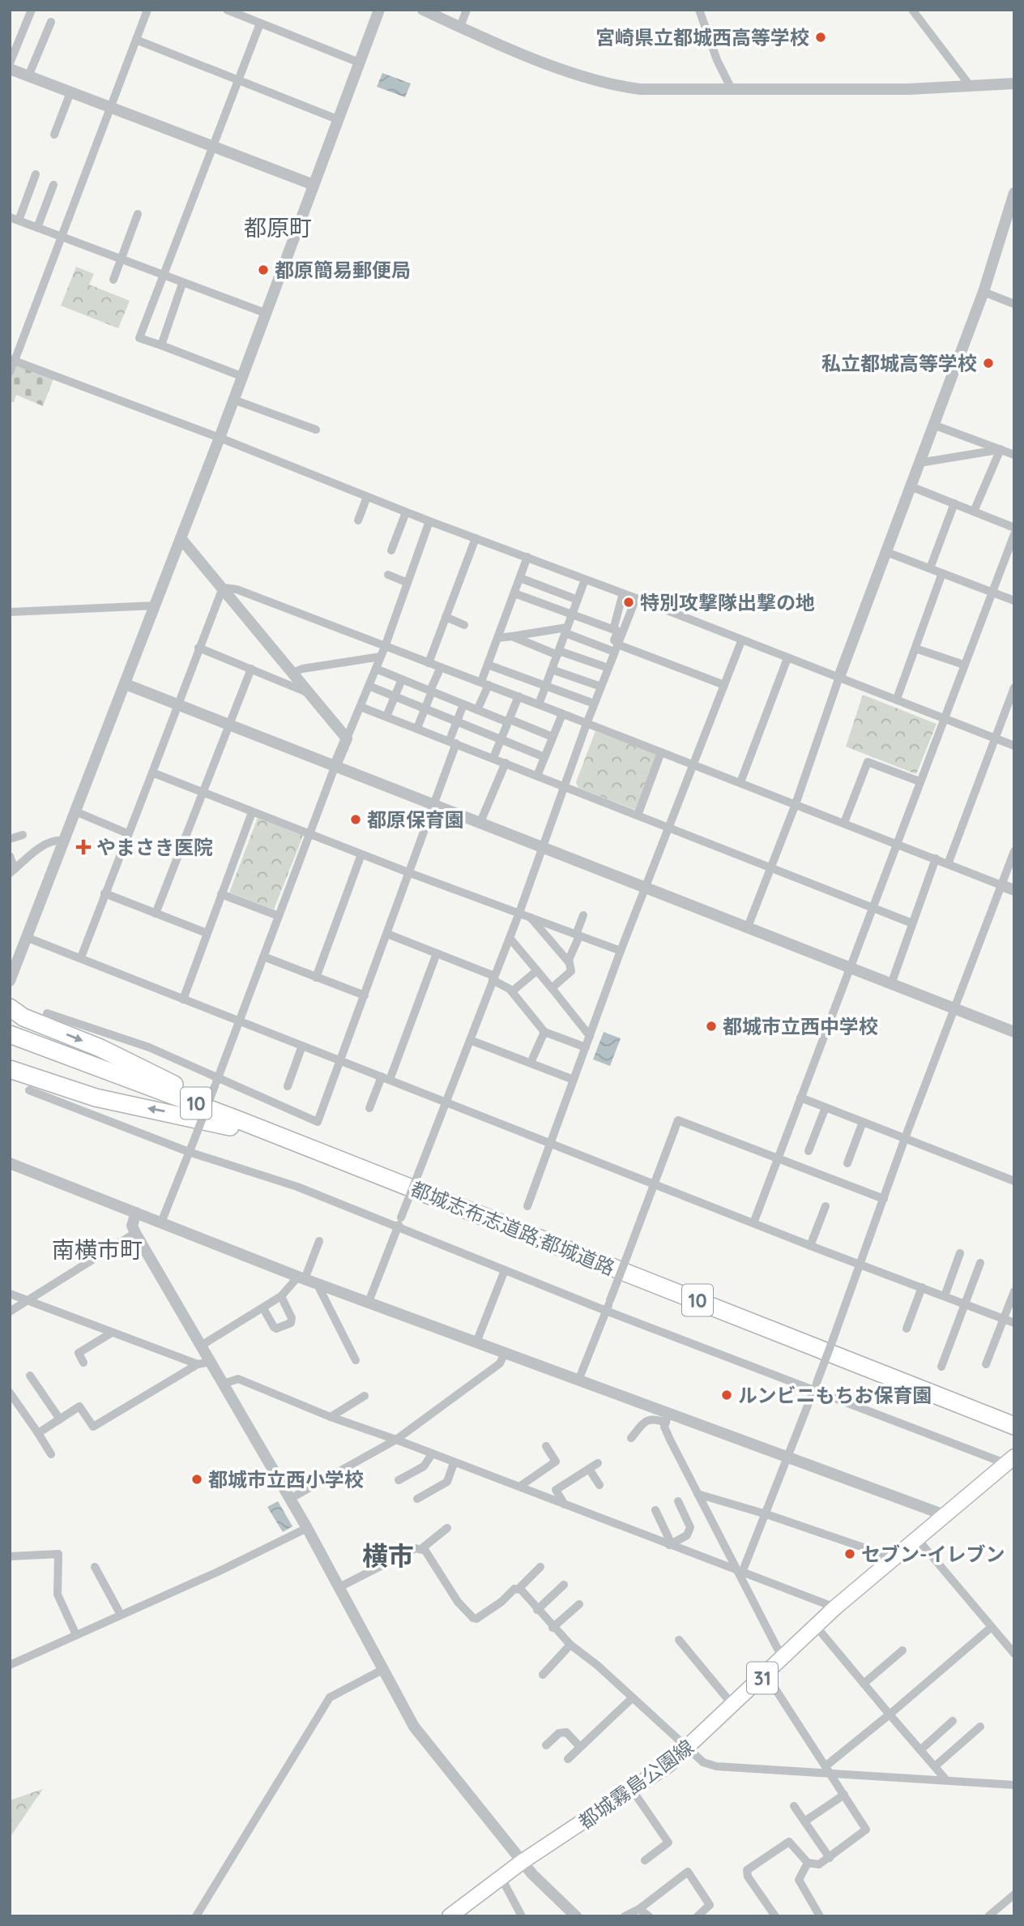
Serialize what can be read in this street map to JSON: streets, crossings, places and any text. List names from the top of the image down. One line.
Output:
{"streets":{"highway":["10","都城志布志道路;都城道路"],"main road":["31","都城霧島公園線"]},"districts":["都原町","南横市町","横市"],"places":{"other":["宮崎県立都城西高等学校","都原簡易郵便局","私立都城高等学校","特別攻撃隊出撃の地","都原保育園","都城市立西中学校","ルンビニもちお保育園","都城市立西小学校","セブン-イレブン"],"health":["やまさき医院"]}}
